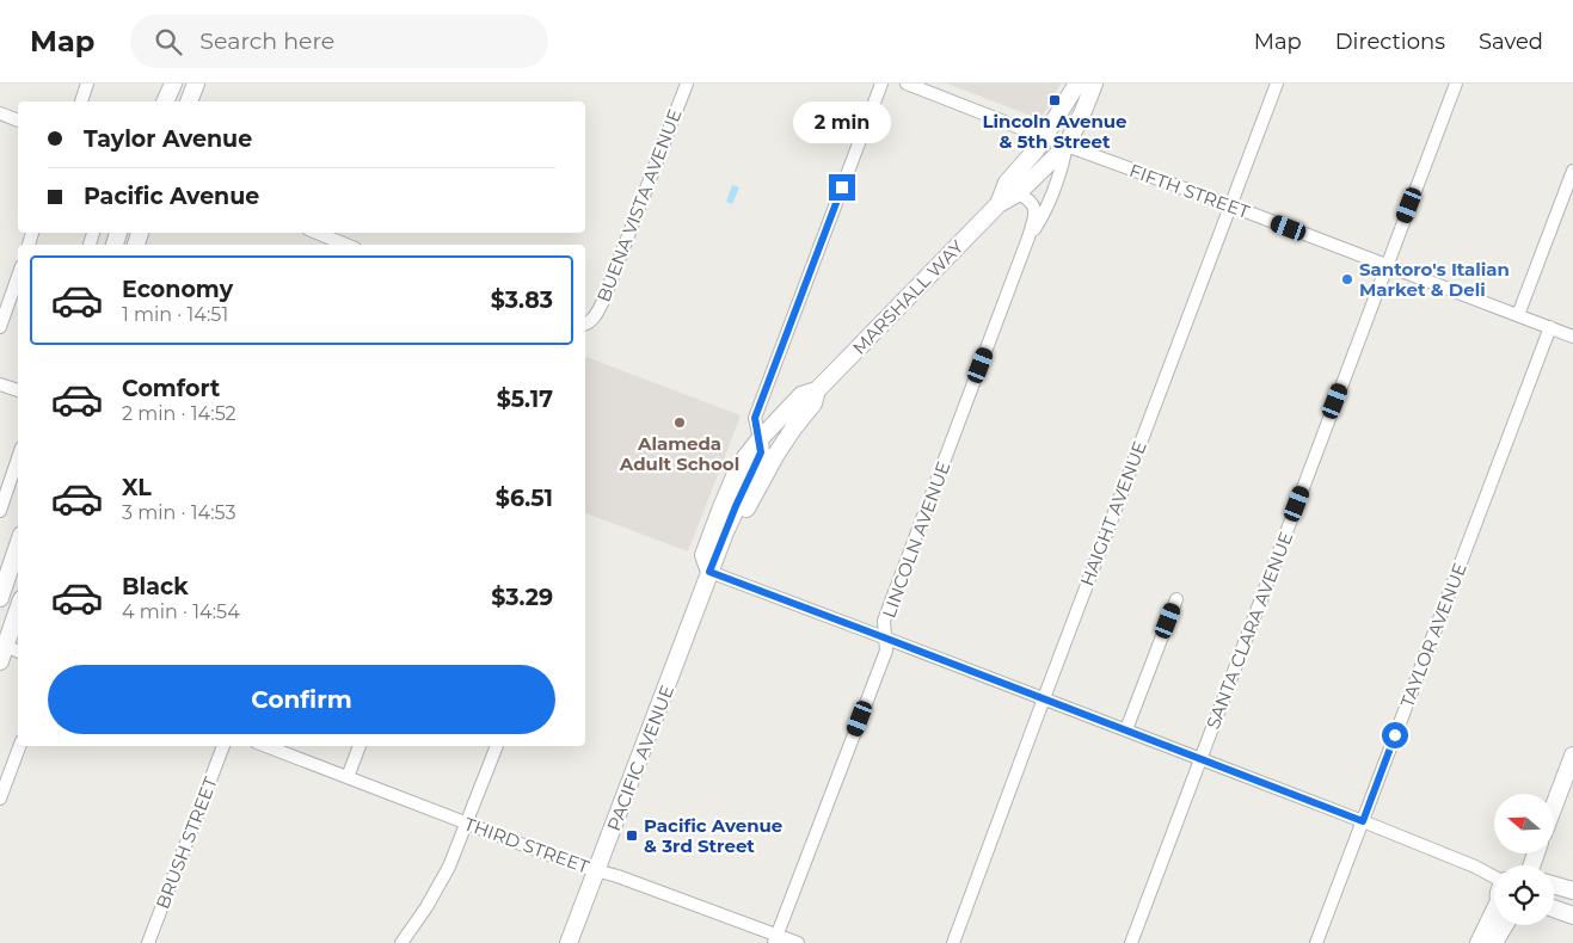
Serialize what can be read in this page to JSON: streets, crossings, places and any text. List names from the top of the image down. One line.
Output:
{"streets":{"street":["FIFTH STREET","BUENA VISTA AVENUE","MARSHALL WAY","HAIGHT AVENUE","LINCOLN AVENUE","SANTA CLARA AVENUE","TAYLOR AVENUE","PACIFIC AVENUE","BRUSH STREET","THIRD STREET"]},"crossings":[["FIFTH STREET","MARSHALL WAY"],["FIFTH STREET","HAIGHT AVENUE"],["FIFTH STREET","LINCOLN AVENUE"],["FIFTH STREET","SANTA CLARA AVENUE"],["FIFTH STREET","TAYLOR AVENUE"],["MARSHALL WAY","LINCOLN AVENUE"],["MARSHALL WAY","PACIFIC AVENUE"],["LINCOLN AVENUE","THIRD STREET"],["PACIFIC AVENUE","THIRD STREET"]],"places":{"transit":["Lincoln Avenue & 5th Street","Pacific Avenue & 3rd Street"],"other":["Santoro's Italian Market & Deli","Alameda Adult School"]},"north":"left","page":{"header":"Map","search":"Search here","nav":["Map","Directions","Saved"],"bubble":"2 min","banner":["Taylor Avenue","Pacific Avenue"],"list":[{"name":"Economy","note":"1 min · 14:51","value":"$3.83"},{"name":"Comfort","note":"2 min · 14:52","value":"$5.17"},{"name":"XL","note":"3 min · 14:53","value":"$6.51"},{"name":"Black","note":"4 min · 14:54","value":"$3.29"}],"buttons":"Confirm"}}
